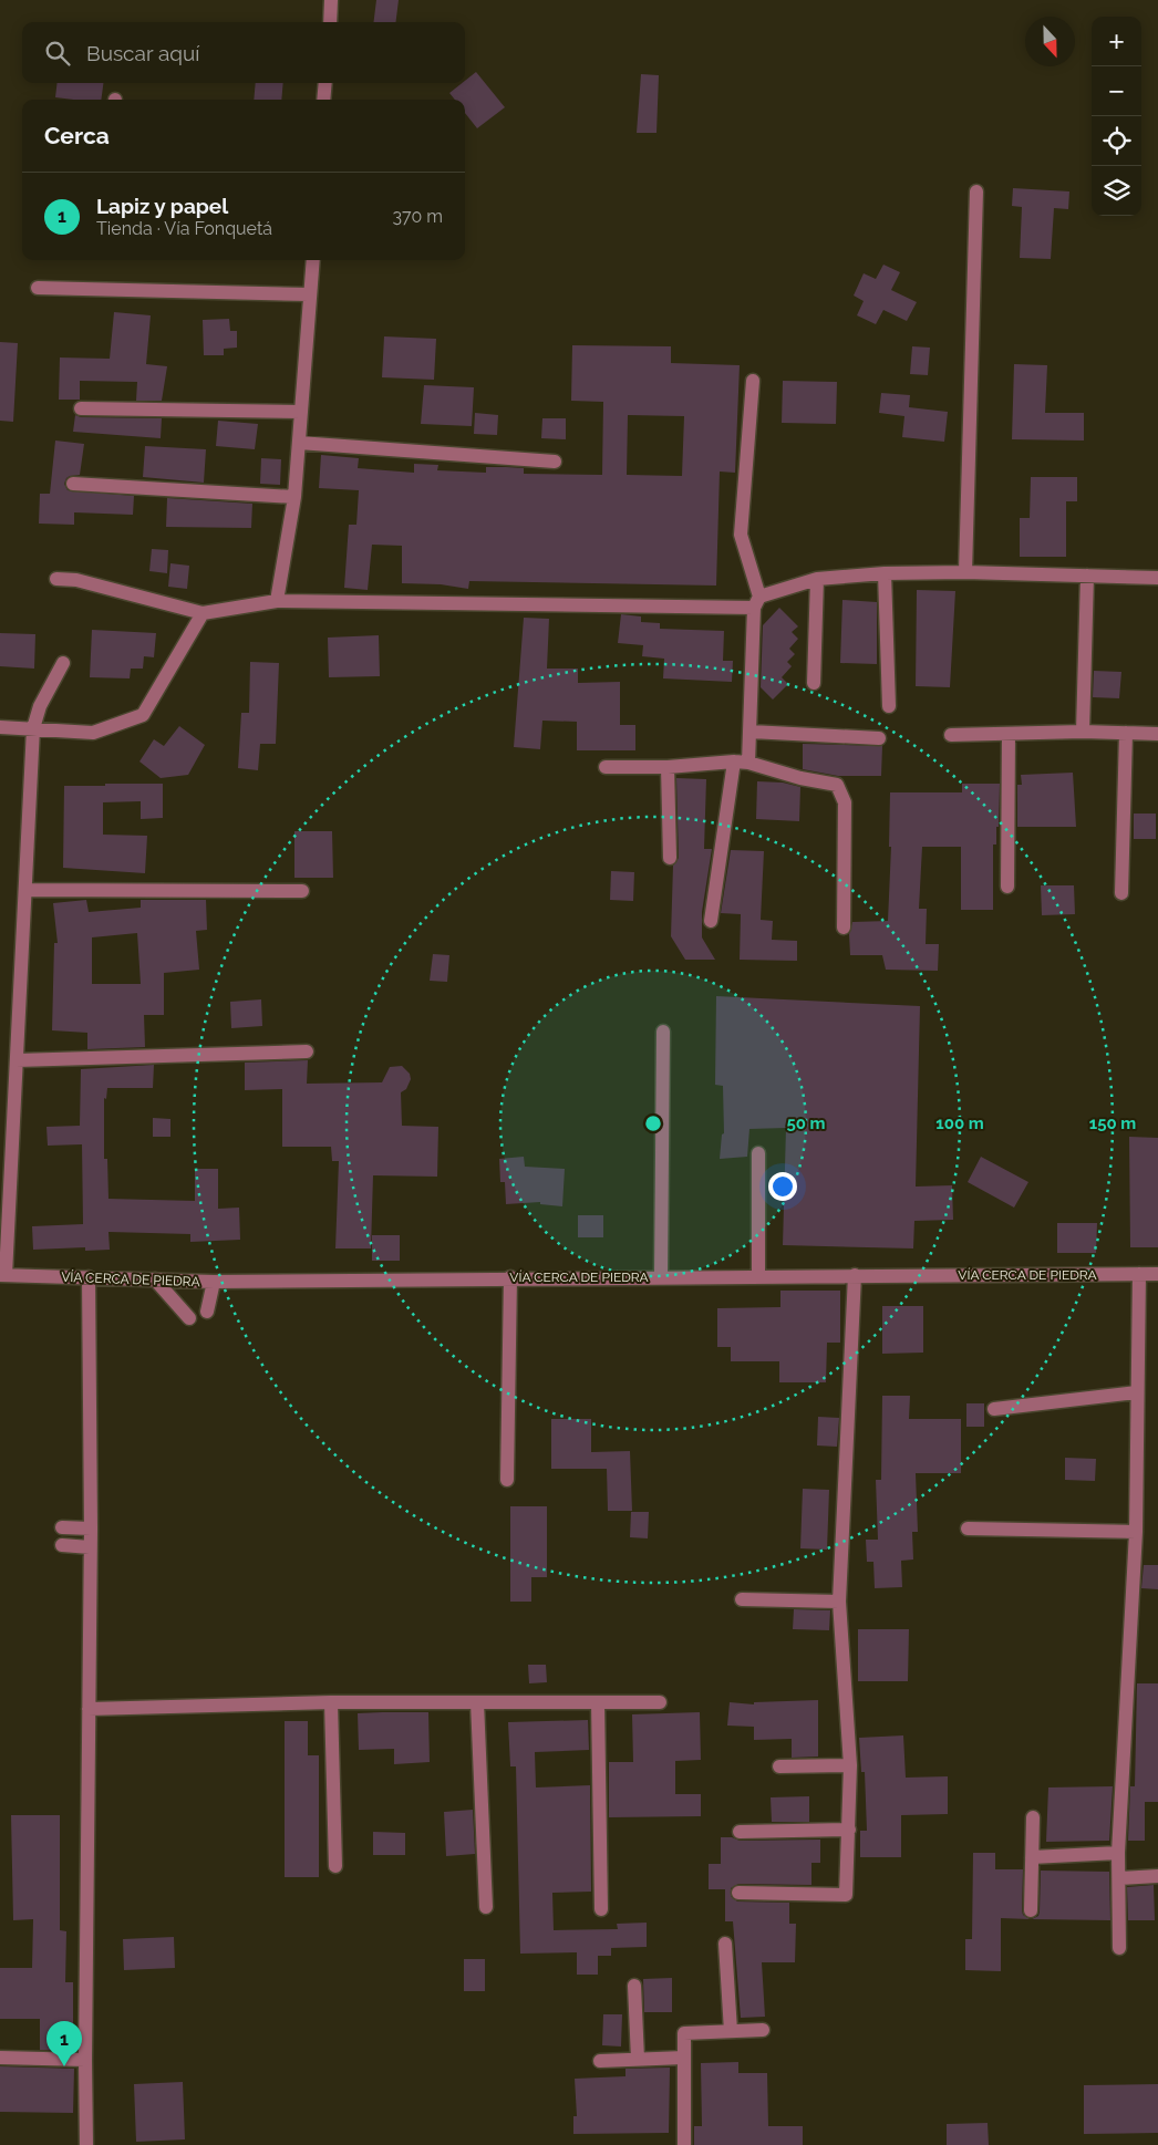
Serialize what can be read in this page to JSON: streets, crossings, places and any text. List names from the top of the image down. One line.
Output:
{"streets":{"street":["VÍA CERCA DE PIEDRA"]},"north":"bottom","page":{"map_buttons":["+","−"],"search":"Buscar aquí","heading":"Cerca","list":[{"mark":"1","name":"Lapiz y papel","note":"Tienda · Vía Fonquetá","value":"370 m"}],"pins":"1"},"rings":["50 m","100 m","150 m"]}
